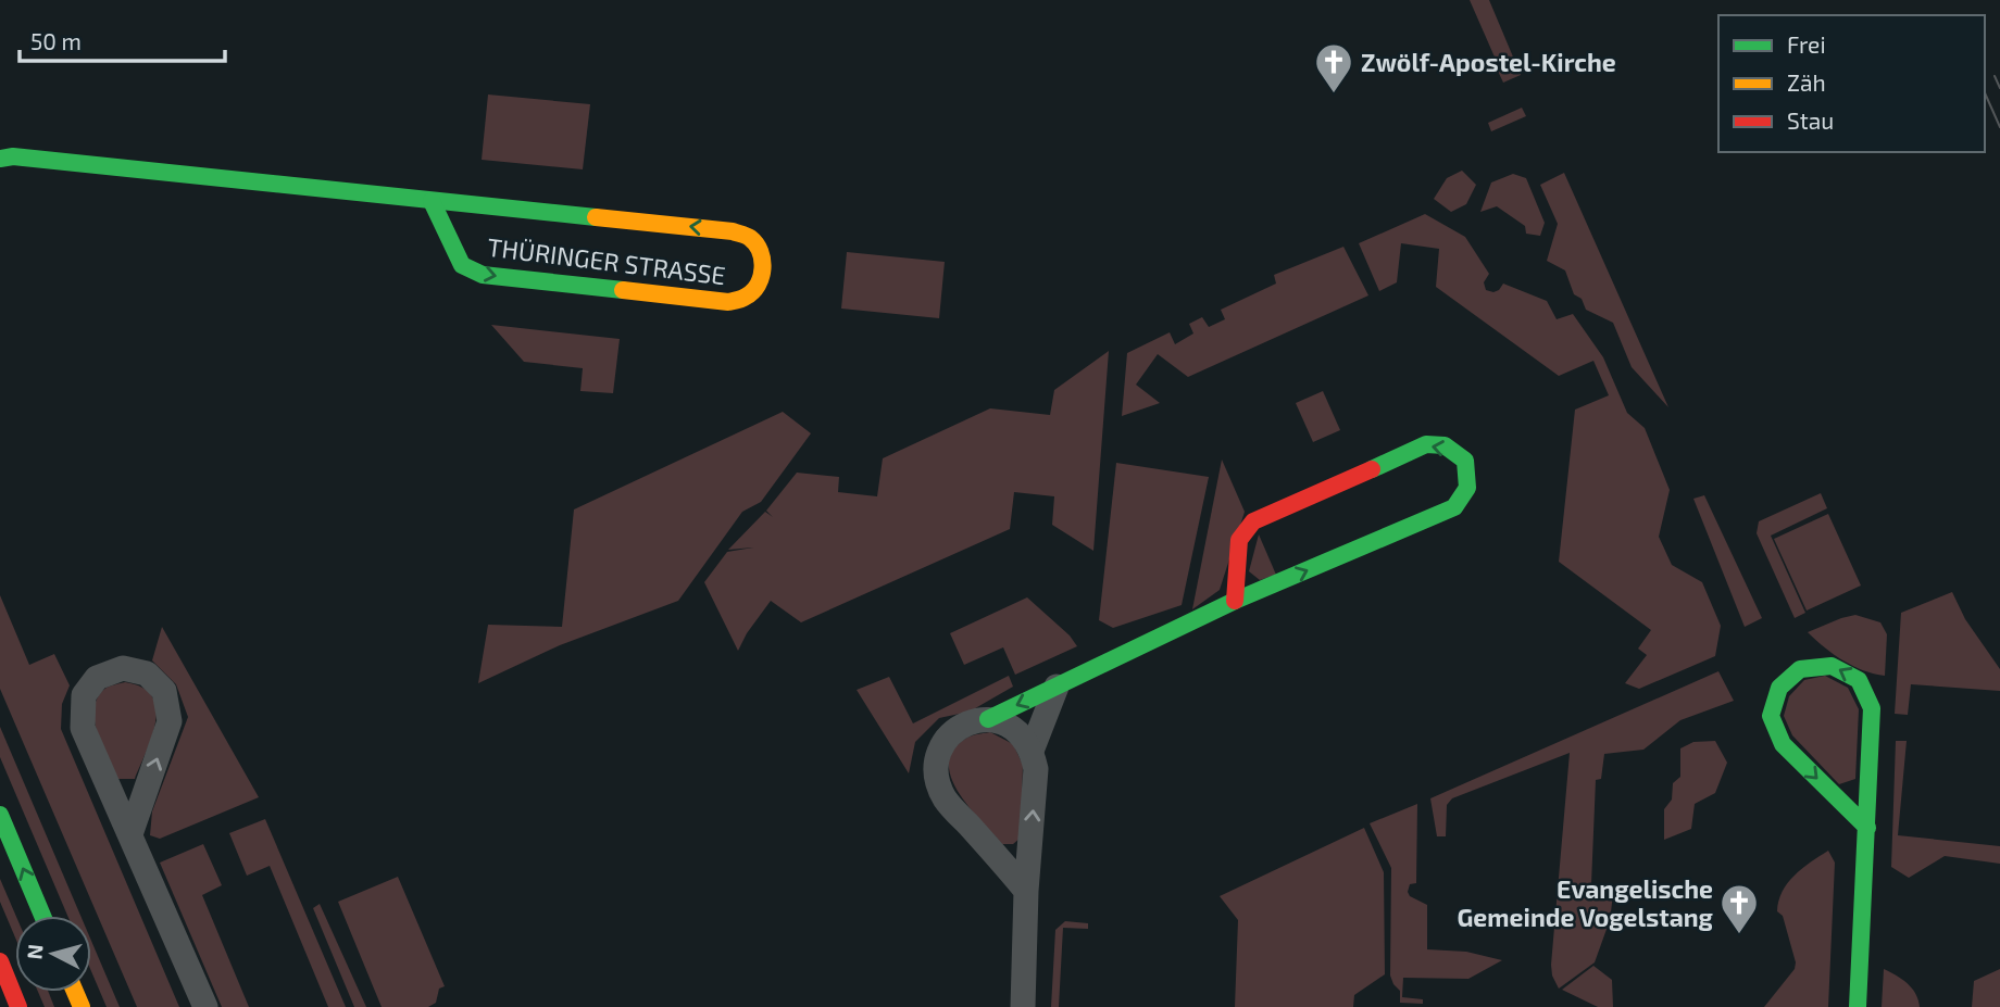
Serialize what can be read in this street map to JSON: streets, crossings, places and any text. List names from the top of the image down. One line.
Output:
{"streets":{"main road":["THÜRINGER STRASSE"]},"places":{"church":["Zwölf-Apostel-Kirche","Evangelische Gemeinde Vogelstang"]},"legend":["Frei","Zäh","Stau"],"scale_bar":"50 m","north":"left"}
